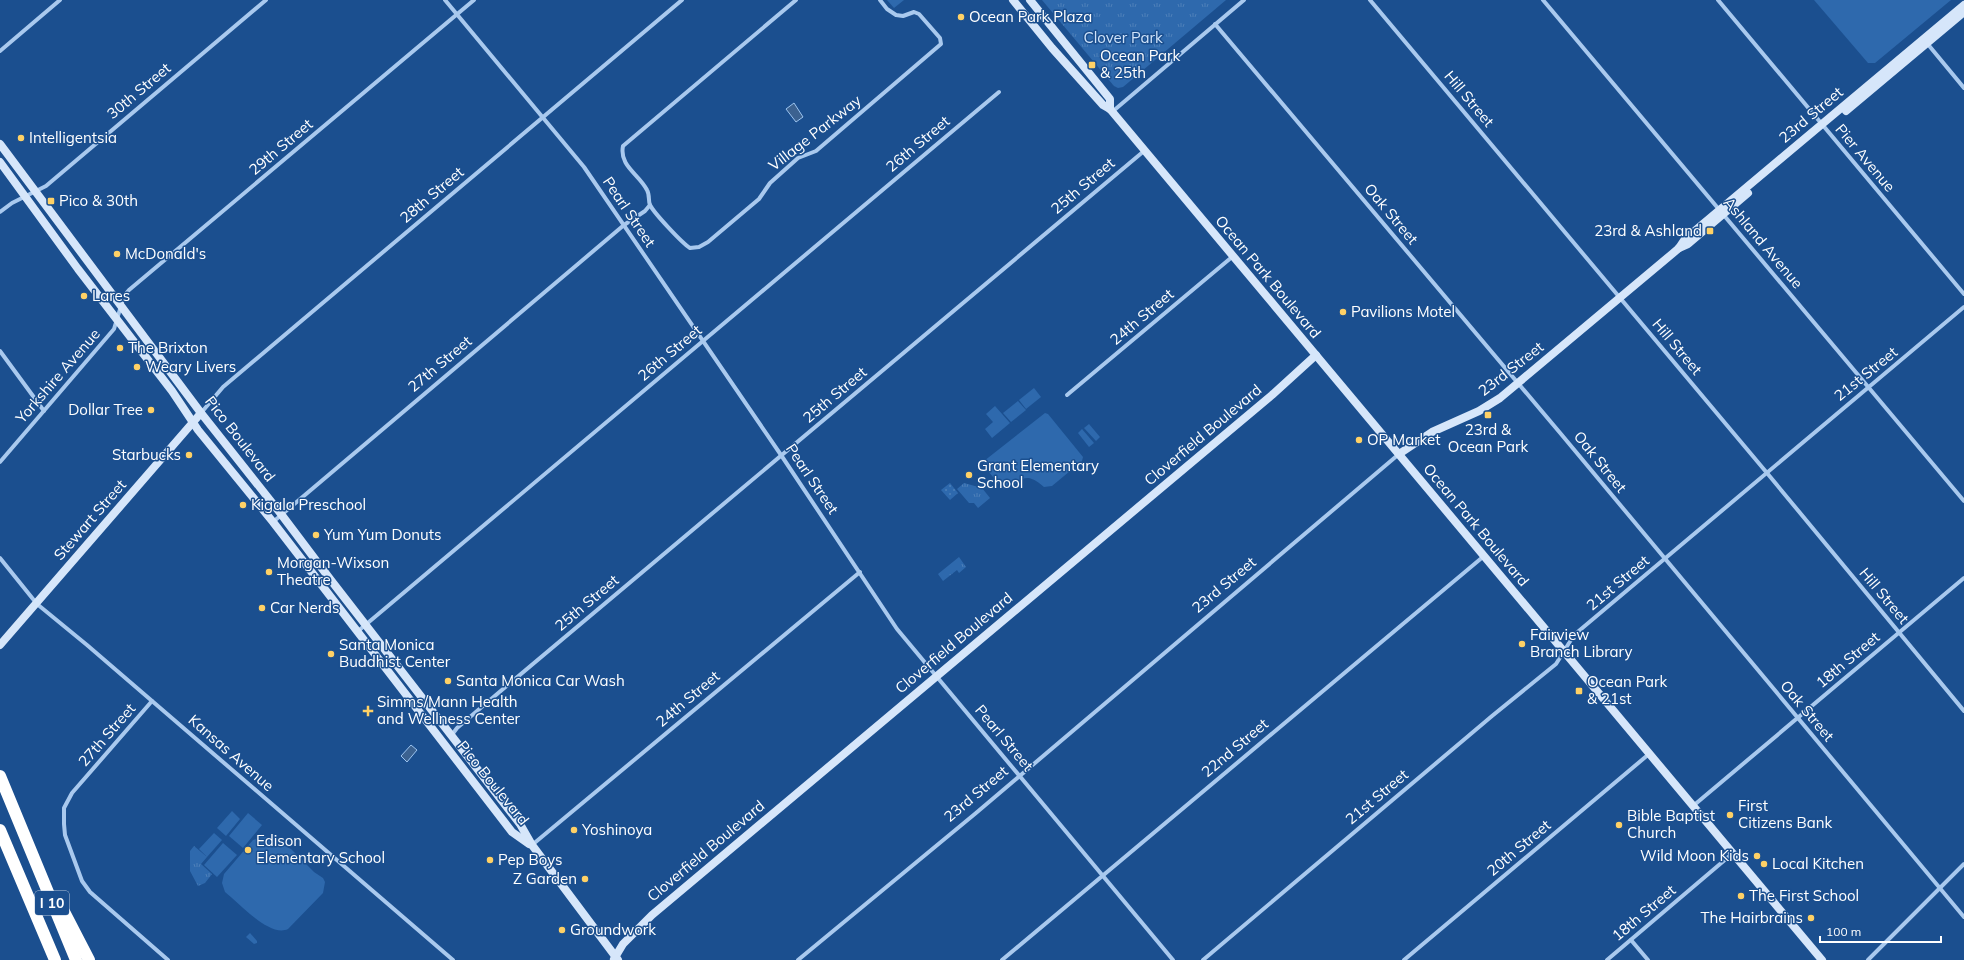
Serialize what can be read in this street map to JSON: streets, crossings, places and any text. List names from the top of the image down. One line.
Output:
{"streets":{"highway":["I 10"],"street":["30th Street","Hill Street","23rd Street","Village Parkway","26th Street","29th Street","Pier Avenue","25th Street","28th Street","Pearl Street","Oak Street","Ashland Avenue","Ocean Park Boulevard","24th Street","27th Street","21st Street","Yorkshire Avenue","Cloverfield Boulevard","Pico Boulevard","Stewart Street","18th Street","22nd Street","Kansas Avenue","20th Street"]},"crossings":[["30th Street","Pico Boulevard"],["Hill Street","23rd Street"],["Hill Street","21st Street"],["Hill Street","18th Street"],["23rd Street","Pier Avenue"],["23rd Street","Pearl Street"],["23rd Street","Oak Street"],["23rd Street","Ashland Avenue"],["23rd Street","Ocean Park Boulevard"],["Village Parkway","27th Street"],["26th Street","Pearl Street"],["26th Street","Pico Boulevard"],["29th Street","Pearl Street"],["29th Street","Yorkshire Avenue"],["29th Street","Pico Boulevard"],["25th Street","Pearl Street"],["25th Street","Ocean Park Boulevard"],["25th Street","Pico Boulevard"],["28th Street","Pearl Street"],["28th Street","Pico Boulevard"],["28th Street","Stewart Street"],["Pearl Street","24th Street"],["Pearl Street","27th Street"],["Pearl Street","Cloverfield Boulevard"],["Pearl Street","22nd Street"],["Oak Street","21st Street"],["Oak Street","18th Street"],["Ashland Avenue","21st Street"],["Ocean Park Boulevard","24th Street"],["Ocean Park Boulevard","21st Street"],["Ocean Park Boulevard","Cloverfield Boulevard"],["Ocean Park Boulevard","18th Street"],["Ocean Park Boulevard","22nd Street"],["Ocean Park Boulevard","20th Street"],["24th Street","Pico Boulevard"],["27th Street","Pico Boulevard"],["27th Street","Kansas Avenue"],["Yorkshire Avenue","Pico Boulevard"],["Cloverfield Boulevard","Pico Boulevard"],["Pico Boulevard","Stewart Street"],["Stewart Street","Kansas Avenue"]],"parks":["Clover Park"],"places":{"other":["Ocean Park Plaza","Intelligentsia","McDonald's","Lares","Pavilions Motel","The Brixton","Weary Livers","Dollar Tree","OP Market","Starbucks","Grant Elementary School","Kigala Preschool","Yum Yum Donuts","Morgan-Wixson Theatre","Car Nerds","Fairview Branch Library","Santa Monica Buddhist Center","Santa Monica Car Wash","First Citizens Bank","Bible Baptist Church","Yoshinoya","Edison Elementary School","Wild Moon Kids","Pep Boys","Local Kitchen","Z Garden","The First School","The Hairbrains","Groundwork"],"transit":["Ocean Park & 25th","Pico & 30th","23rd & Ashland","23rd & Ocean Park","Ocean Park & 21st"],"health":["Simms/Mann Health and Wellness Center"]},"scale_bar":"100 m"}
